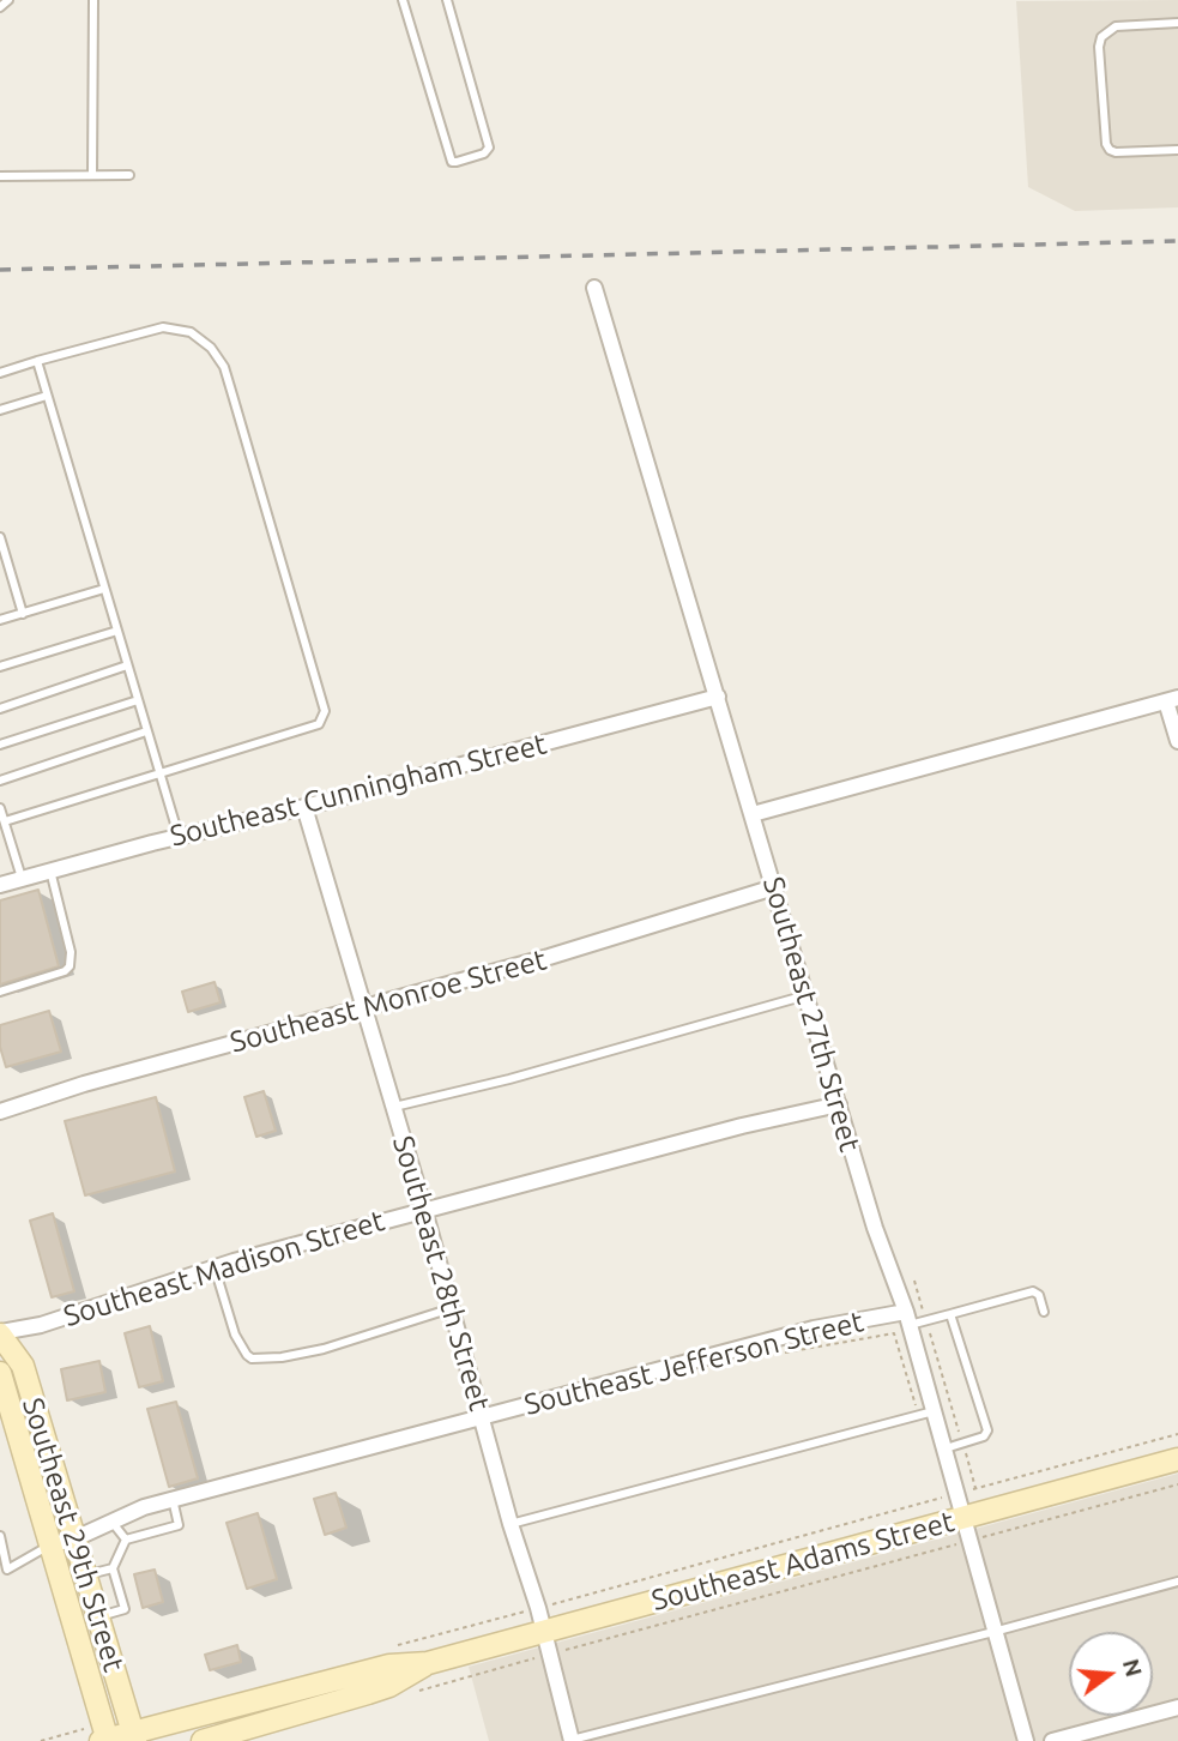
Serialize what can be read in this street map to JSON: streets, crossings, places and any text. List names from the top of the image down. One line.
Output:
{"streets":{"main road":["Southeast 29th Street","Southeast Adams Street"],"street":["Southeast Cunningham Street","Southeast Monroe Street","Southeast 27th Street","Southeast Madison Street","Southeast 28th Street","Southeast Jefferson Street"]},"crossings":[["Southeast Cunningham Street","Southeast 27th Street"],["Southeast Cunningham Street","Southeast 28th Street"],["Southeast Monroe Street","Southeast 27th Street"],["Southeast Monroe Street","Southeast 28th Street"],["Southeast 27th Street","Southeast Madison Street"],["Southeast 27th Street","Southeast Jefferson Street"],["Southeast 27th Street","Southeast Adams Street"],["Southeast Madison Street","Southeast 28th Street"],["Southeast Madison Street","Southeast 29th Street"],["Southeast 28th Street","Southeast Jefferson Street"],["Southeast 28th Street","Southeast Adams Street"],["Southeast Jefferson Street","Southeast 29th Street"],["Southeast 29th Street","Southeast Adams Street"]],"north":"right"}
